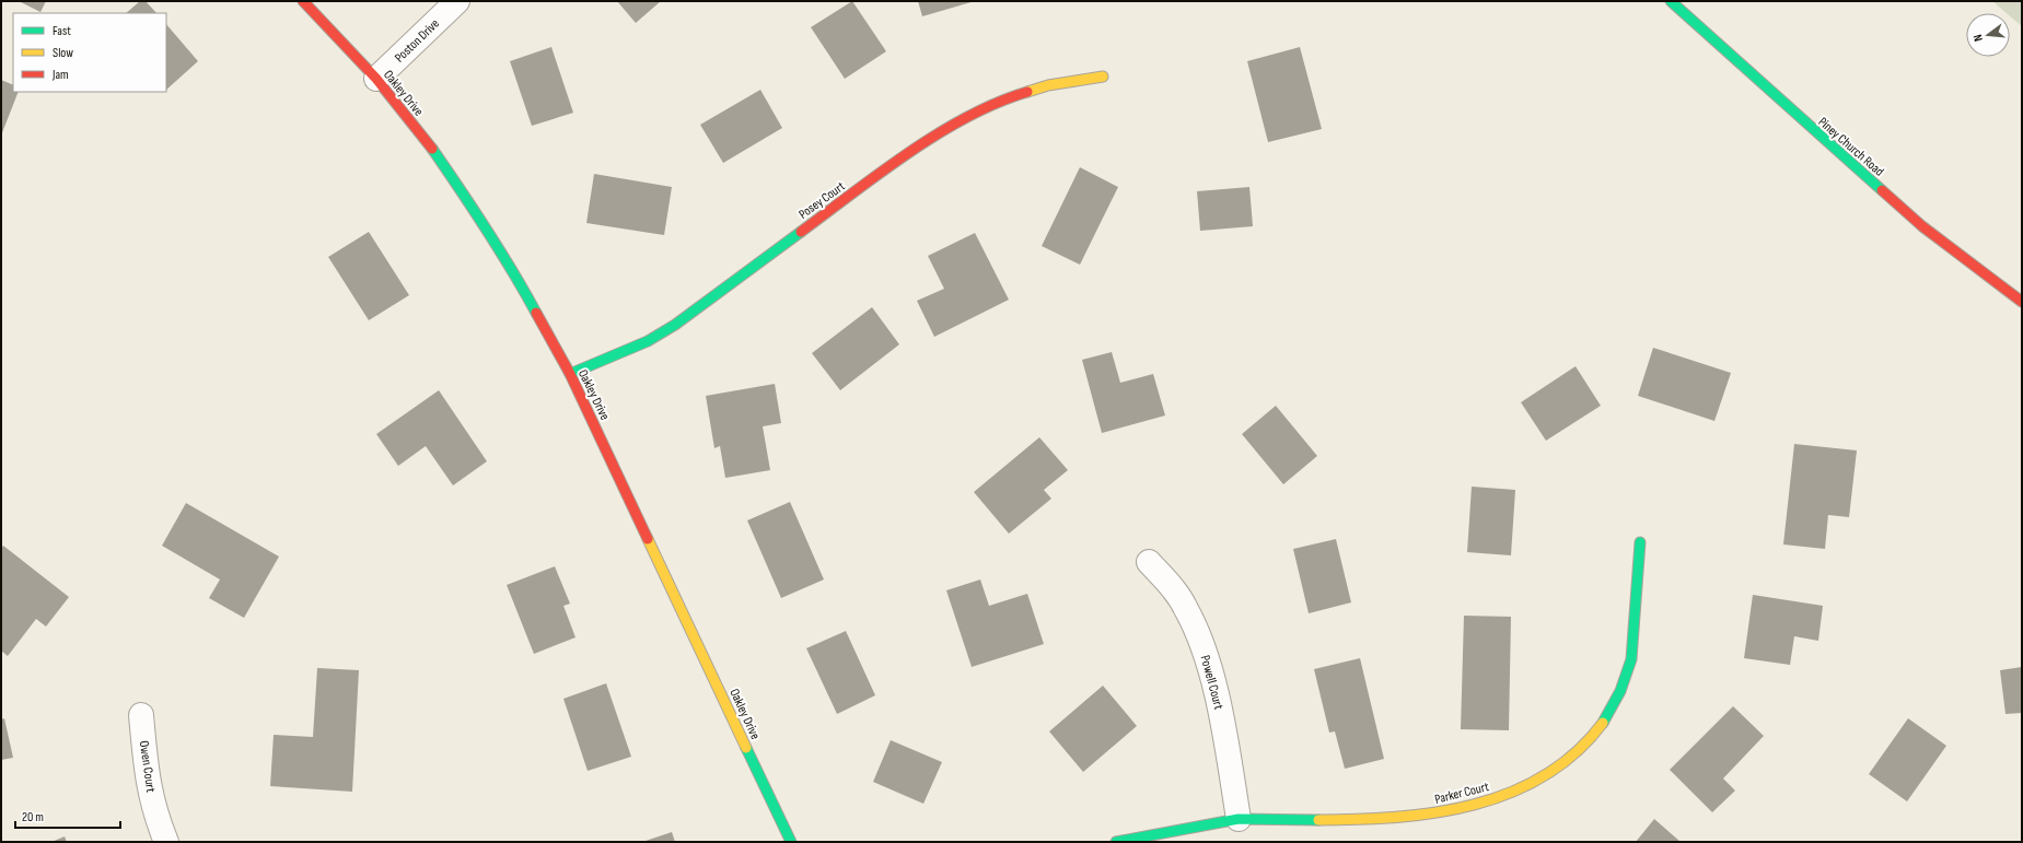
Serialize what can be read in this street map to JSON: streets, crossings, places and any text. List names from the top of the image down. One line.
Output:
{"streets":{"street":["Poston Drive","Oakley Drive","Piney Church Road","Posey Court","Powell Court","Owen Court","Parker Court"]},"crossings":[["Poston Drive","Oakley Drive"],["Oakley Drive","Posey Court"],["Powell Court","Parker Court"]],"legend":["Fast","Slow","Jam"],"scale_bar":"20 m","north":"left"}
